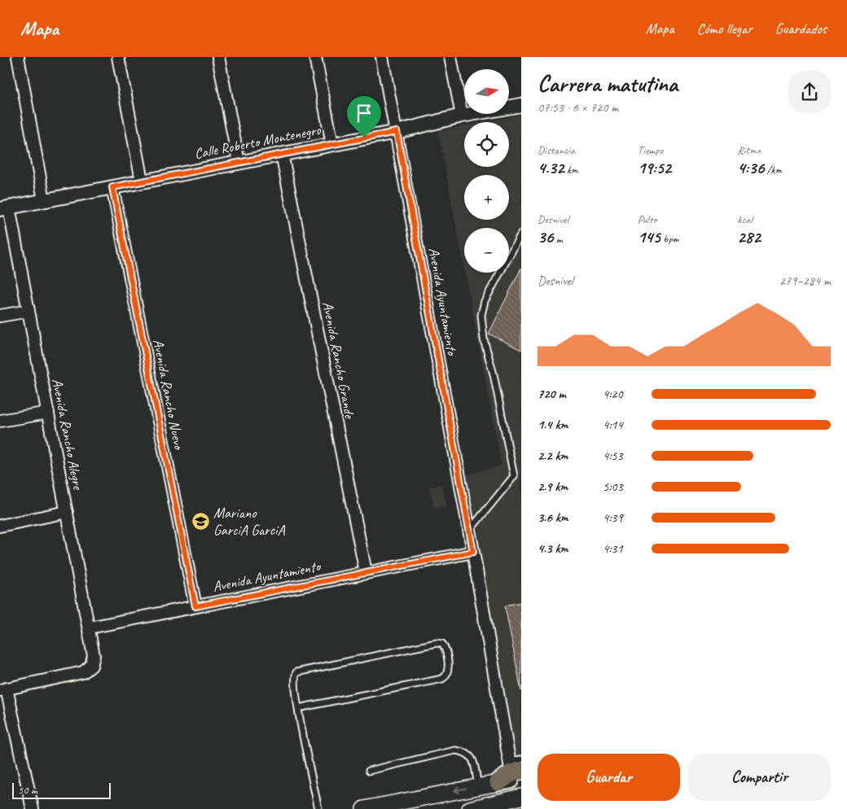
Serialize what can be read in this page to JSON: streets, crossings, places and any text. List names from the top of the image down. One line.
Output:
{"streets":{"street":["Calle Roberto Montenegro","Avenida Ayuntamiento","Avenida Rancho Grande","Avenida Rancho Nuevo","Avenida Rancho Alegre"]},"crossings":[["Calle Roberto Montenegro","Avenida Ayuntamiento"],["Calle Roberto Montenegro","Avenida Rancho Grande"],["Calle Roberto Montenegro","Avenida Rancho Nuevo"],["Calle Roberto Montenegro","Avenida Rancho Alegre"],["Avenida Ayuntamiento","Avenida Rancho Grande"],["Avenida Ayuntamiento","Avenida Rancho Nuevo"],["Avenida Ayuntamiento","Avenida Rancho Alegre"]],"places":{"school or university":["Mariano GarciA GarciA"]},"scale_bar":"50 m","north":"right","page":{"header":"Mapa","nav":["Mapa","Cómo llegar","Guardados"],"heading":["Carrera matutina","07:53 · 6 × 720 m"],"map_buttons":["+","−"],"stats":[["Distancia","4.32 km"],["Tiempo","19:52"],["Ritmo","4:36 /km"],["Desnivel","36 m"],["Pulso","145 bpm"],["kcal","282"]],"chart":["Desnivel","279–284 m"],"list":[{"name":"720 m","note":"4:20"},{"name":"1.4 km","note":"4:14"},{"name":"2.2 km","note":"4:53"},{"name":"2.9 km","note":"5:03"},{"name":"3.6 km","note":"4:39"},{"name":"4.3 km","note":"4:31"}],"buttons":["Guardar","Compartir"],"scale":"50 m"}}
